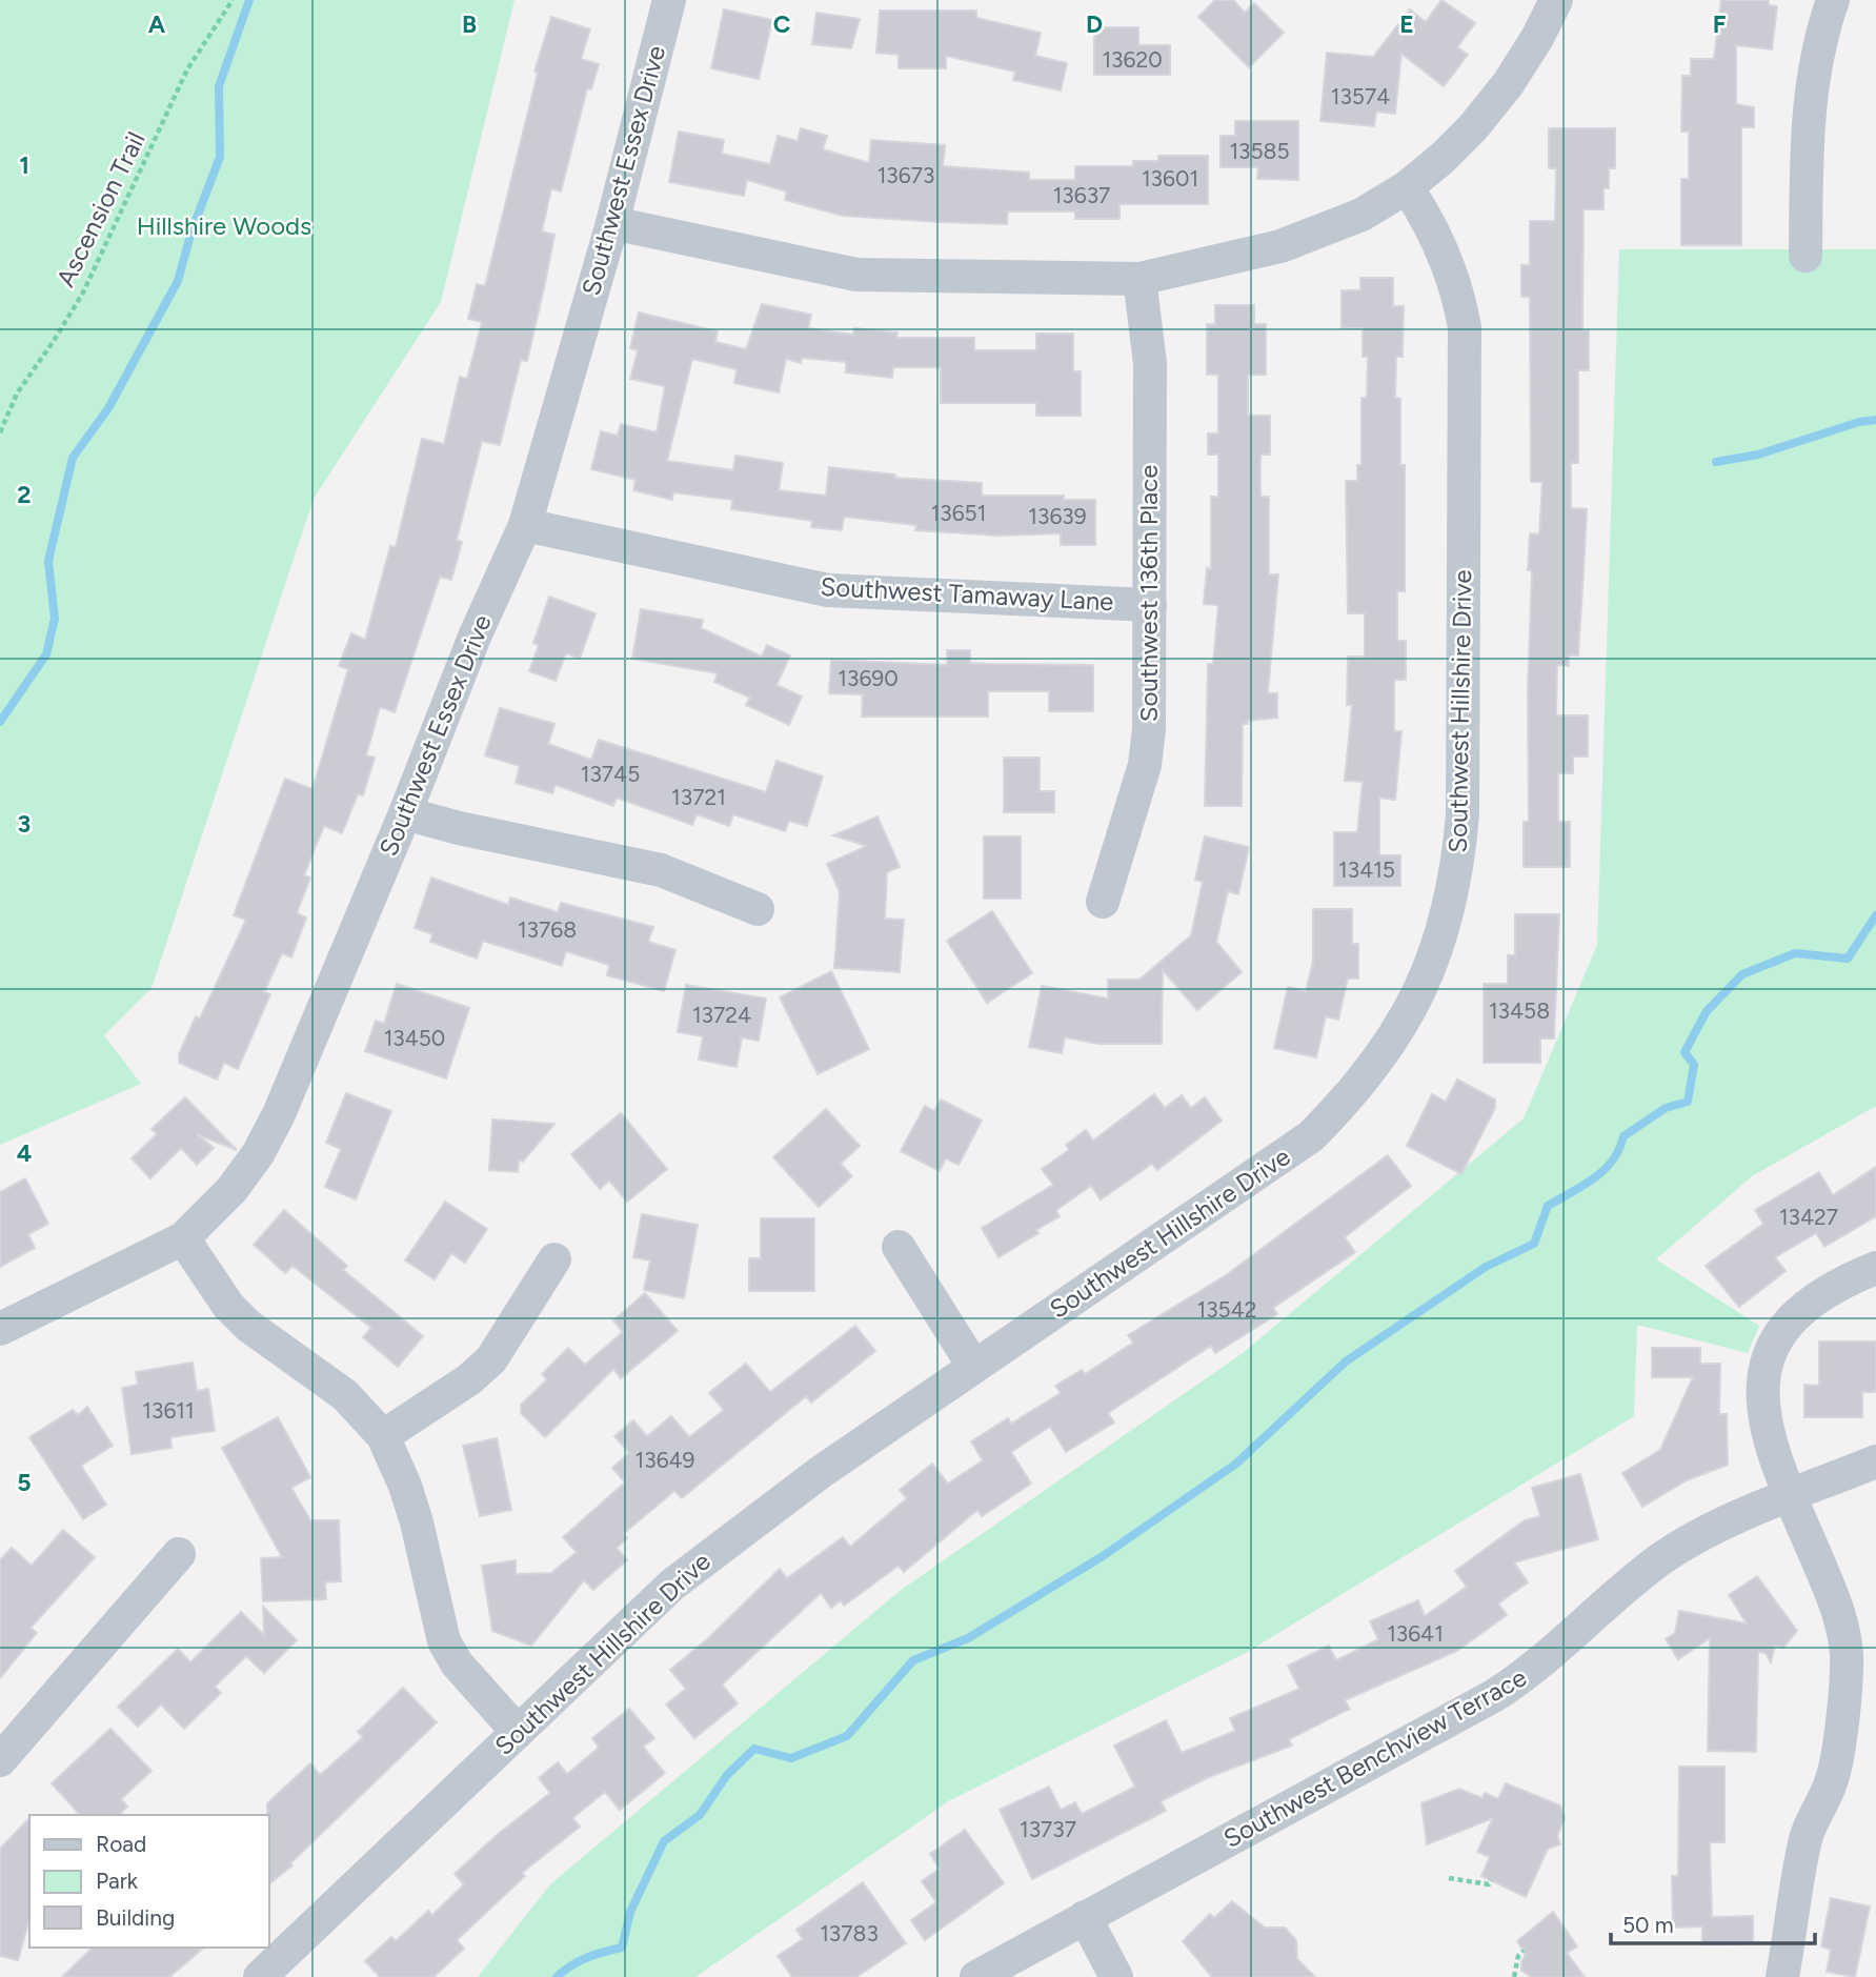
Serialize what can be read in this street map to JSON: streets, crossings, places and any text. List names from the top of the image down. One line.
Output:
{"streets":{"street":["Southwest Essex Drive","Southwest 136th Place","Southwest Tamaway Lane","Southwest Hillshire Drive","Southwest Benchview Terrace"],"path":["Ascension Trail"]},"crossings":[["Southwest Essex Drive","Southwest Tamaway Lane"],["Southwest 136th Place","Southwest Tamaway Lane"]],"parks":["Hillshire Woods"],"house_numbers":["13620","13574","13585","13673","13601","13637","13651","13639","13690","13745","13721","13415","13768","13458","13724","13450","13427","13542","13611","13649","13641","13737","13783"],"legend":["Road","Park","Building"],"scale_bar":"50 m","grid":{"columns":["A","B","C","D","E","F"],"rows":["1","2","3","4","5"]}}
